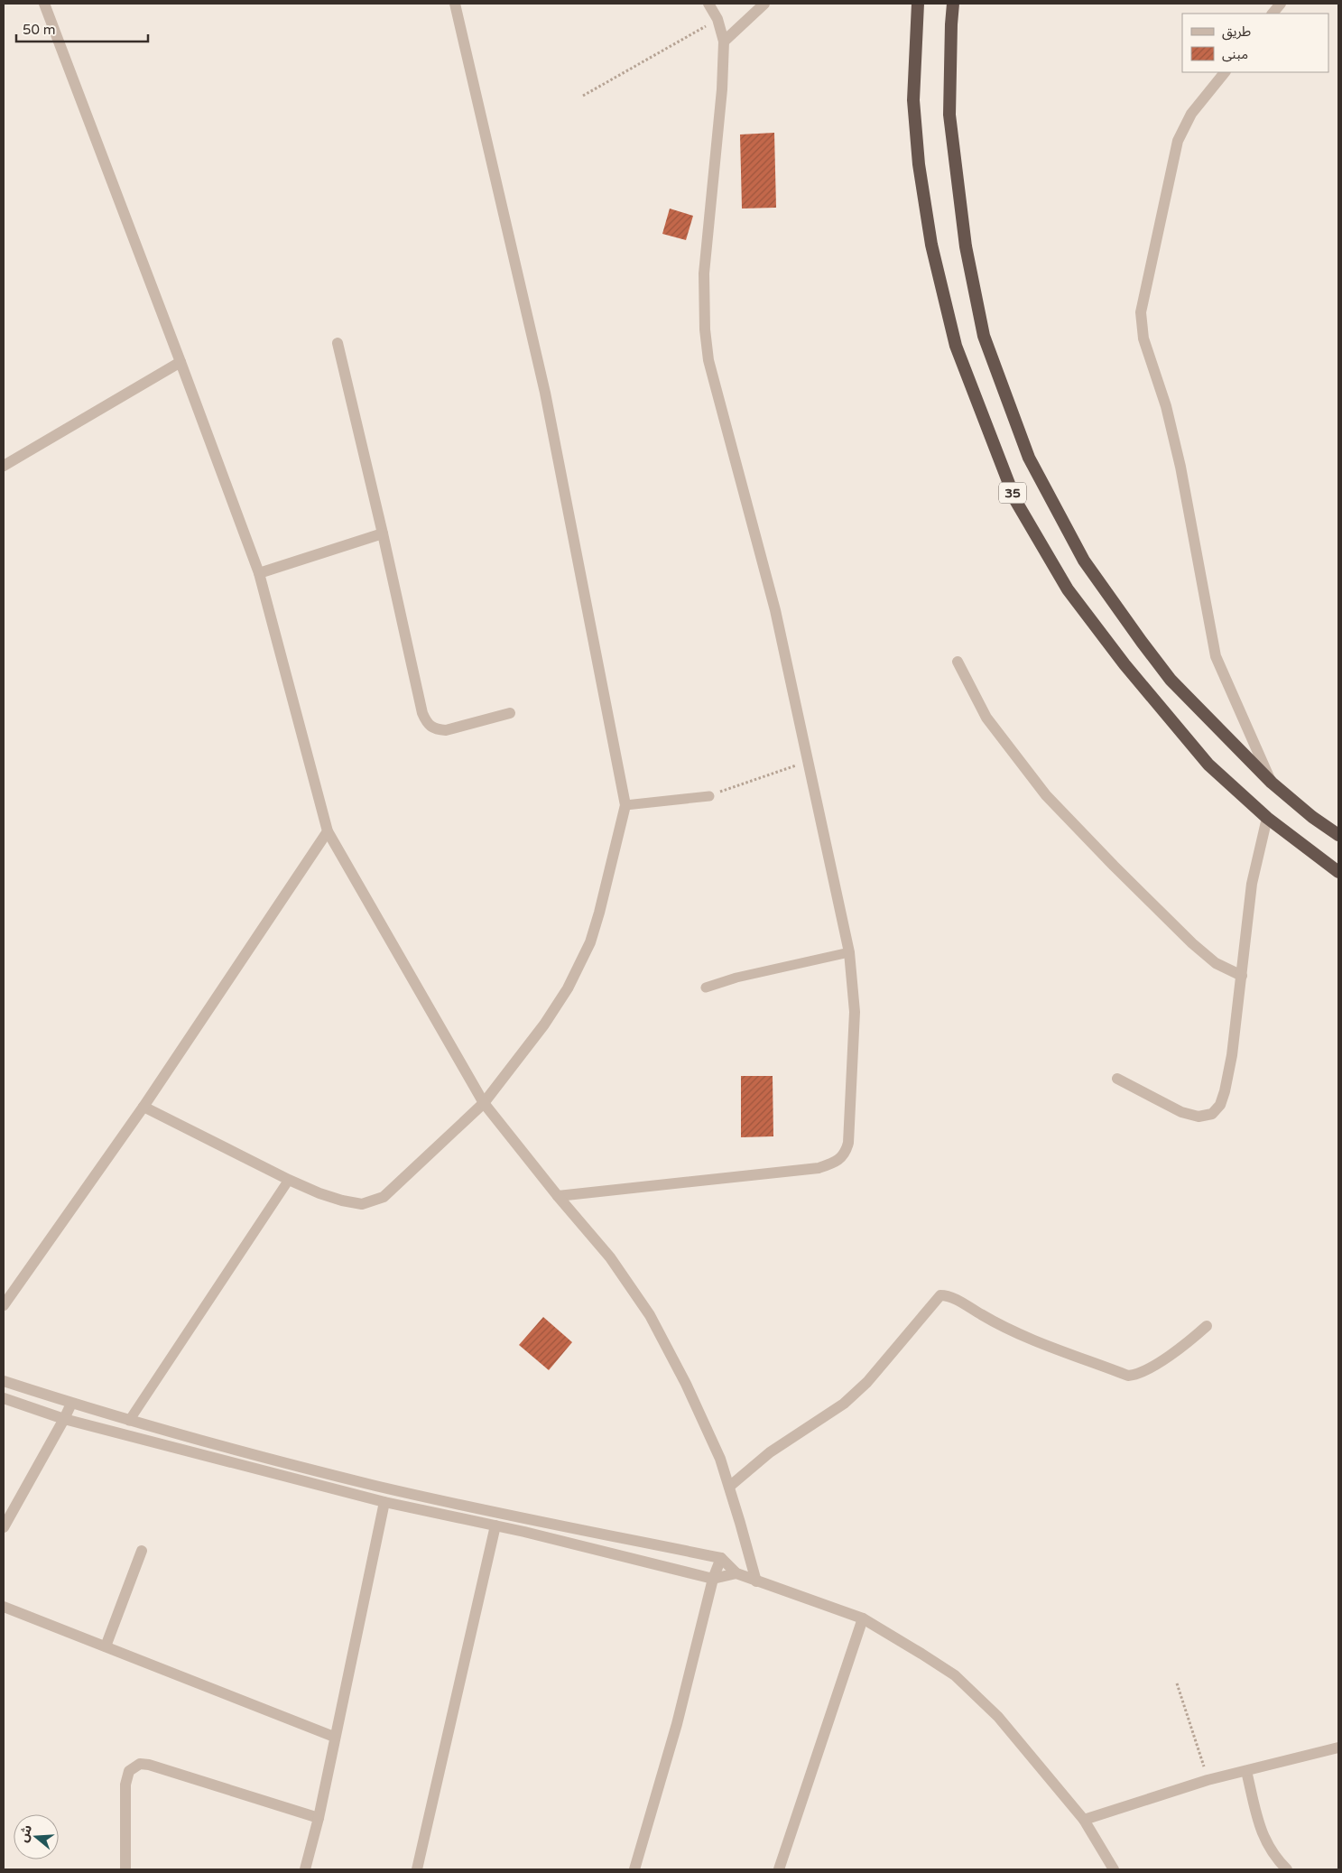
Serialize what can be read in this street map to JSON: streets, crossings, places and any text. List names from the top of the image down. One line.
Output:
{"streets":{"highway":["35"]},"legend":["طريق","مبنى"],"scale_bar":"50 m","north":"left"}
